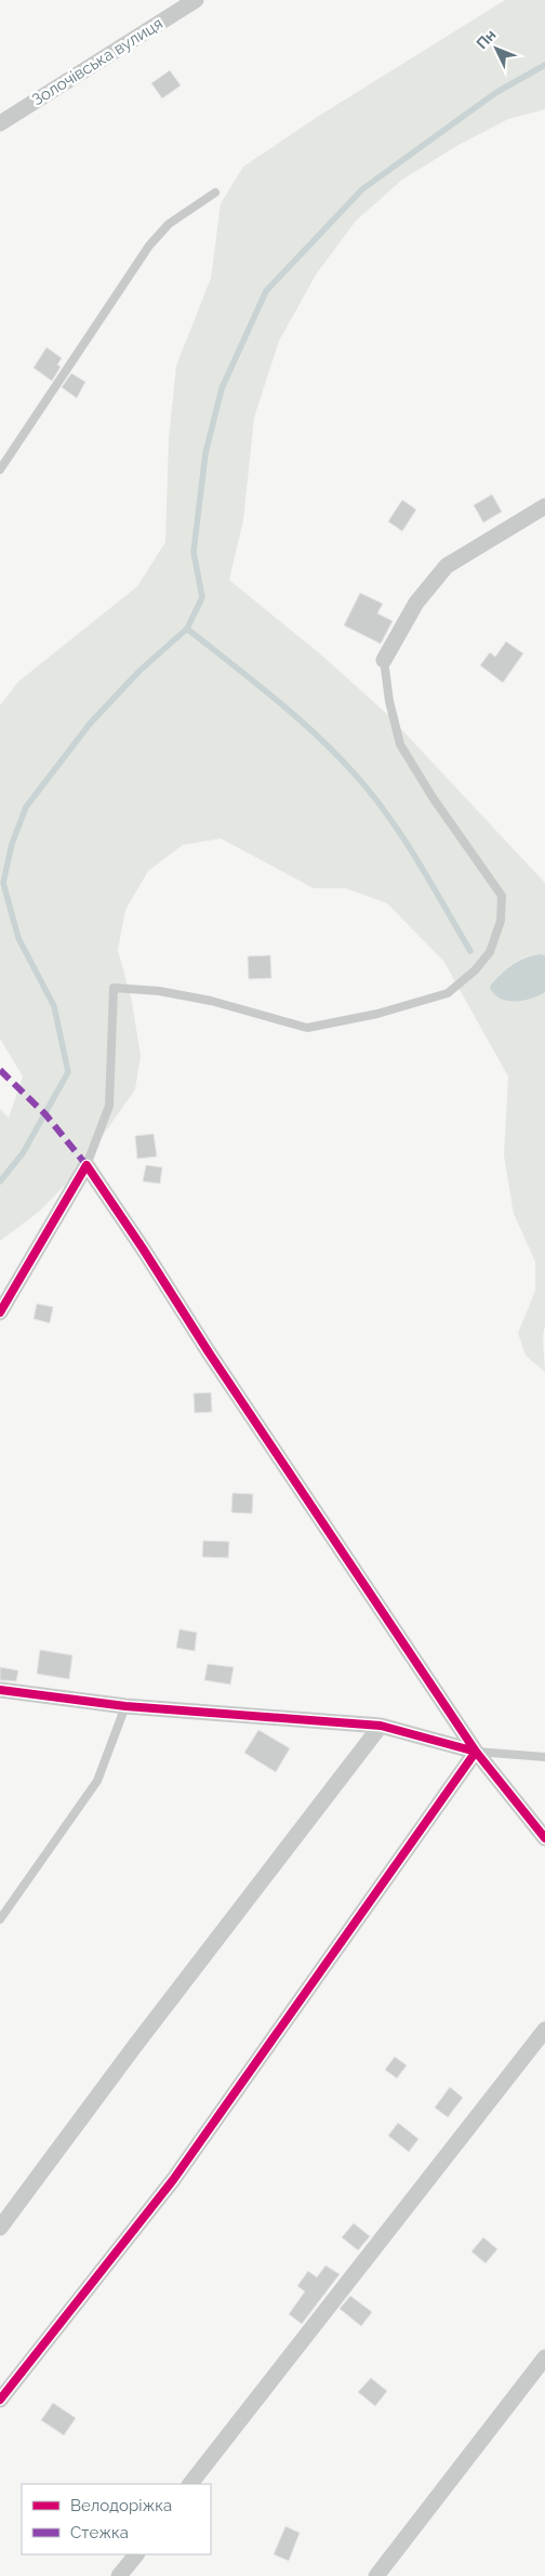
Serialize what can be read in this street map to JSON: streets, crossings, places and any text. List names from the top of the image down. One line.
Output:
{"streets":{"street":["Золочівська вулиця"]},"legend":["Велодоріжка","Стежка"],"north":"top left"}
